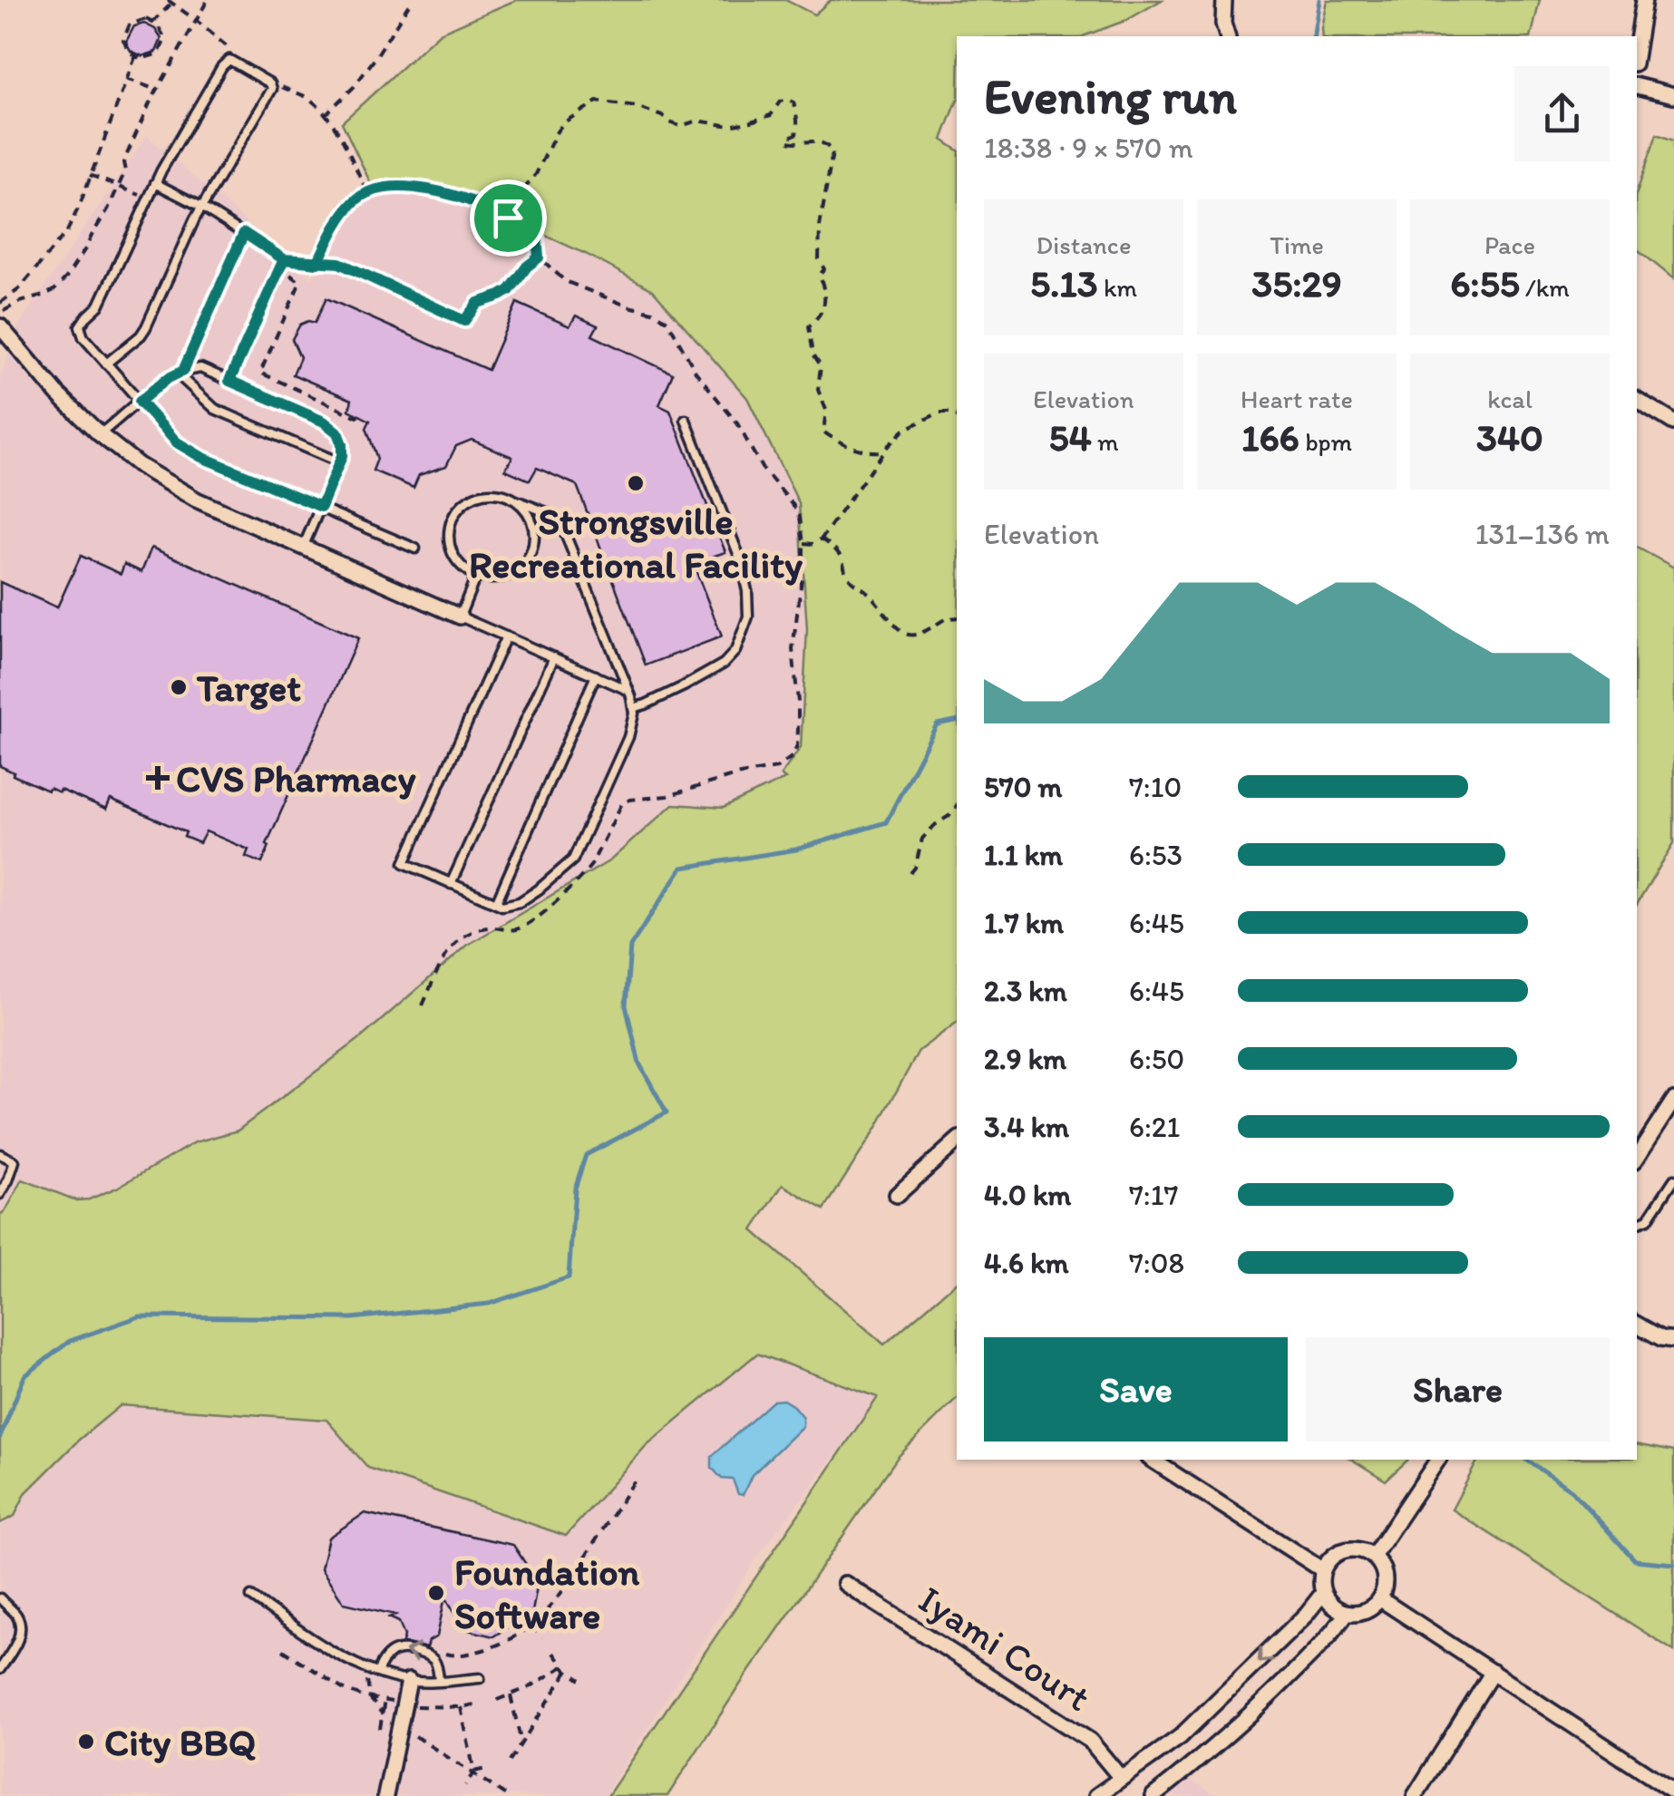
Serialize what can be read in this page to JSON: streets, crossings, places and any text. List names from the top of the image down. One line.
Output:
{"streets":{"street":["Iyami Court"]},"places":{"other":["Strongsville Recreational Facility","Target","Foundation Software","City BBQ"],"health":["CVS Pharmacy"]},"page":{"heading":["Evening run","18:38 · 9 × 570 m"],"stats":[["Distance","5.13 km"],["Time","35:29"],["Pace","6:55 /km"],["Elevation","54 m"],["Heart rate","166 bpm"],["kcal","340"]],"chart":["Elevation","131–136 m"],"list":[{"name":"570 m","note":"7:10"},{"name":"1.1 km","note":"6:53"},{"name":"1.7 km","note":"6:45"},{"name":"2.3 km","note":"6:45"},{"name":"2.9 km","note":"6:50"},{"name":"3.4 km","note":"6:21"},{"name":"4.0 km","note":"7:17"},{"name":"4.6 km","note":"7:08"}],"buttons":["Save","Share"]}}
